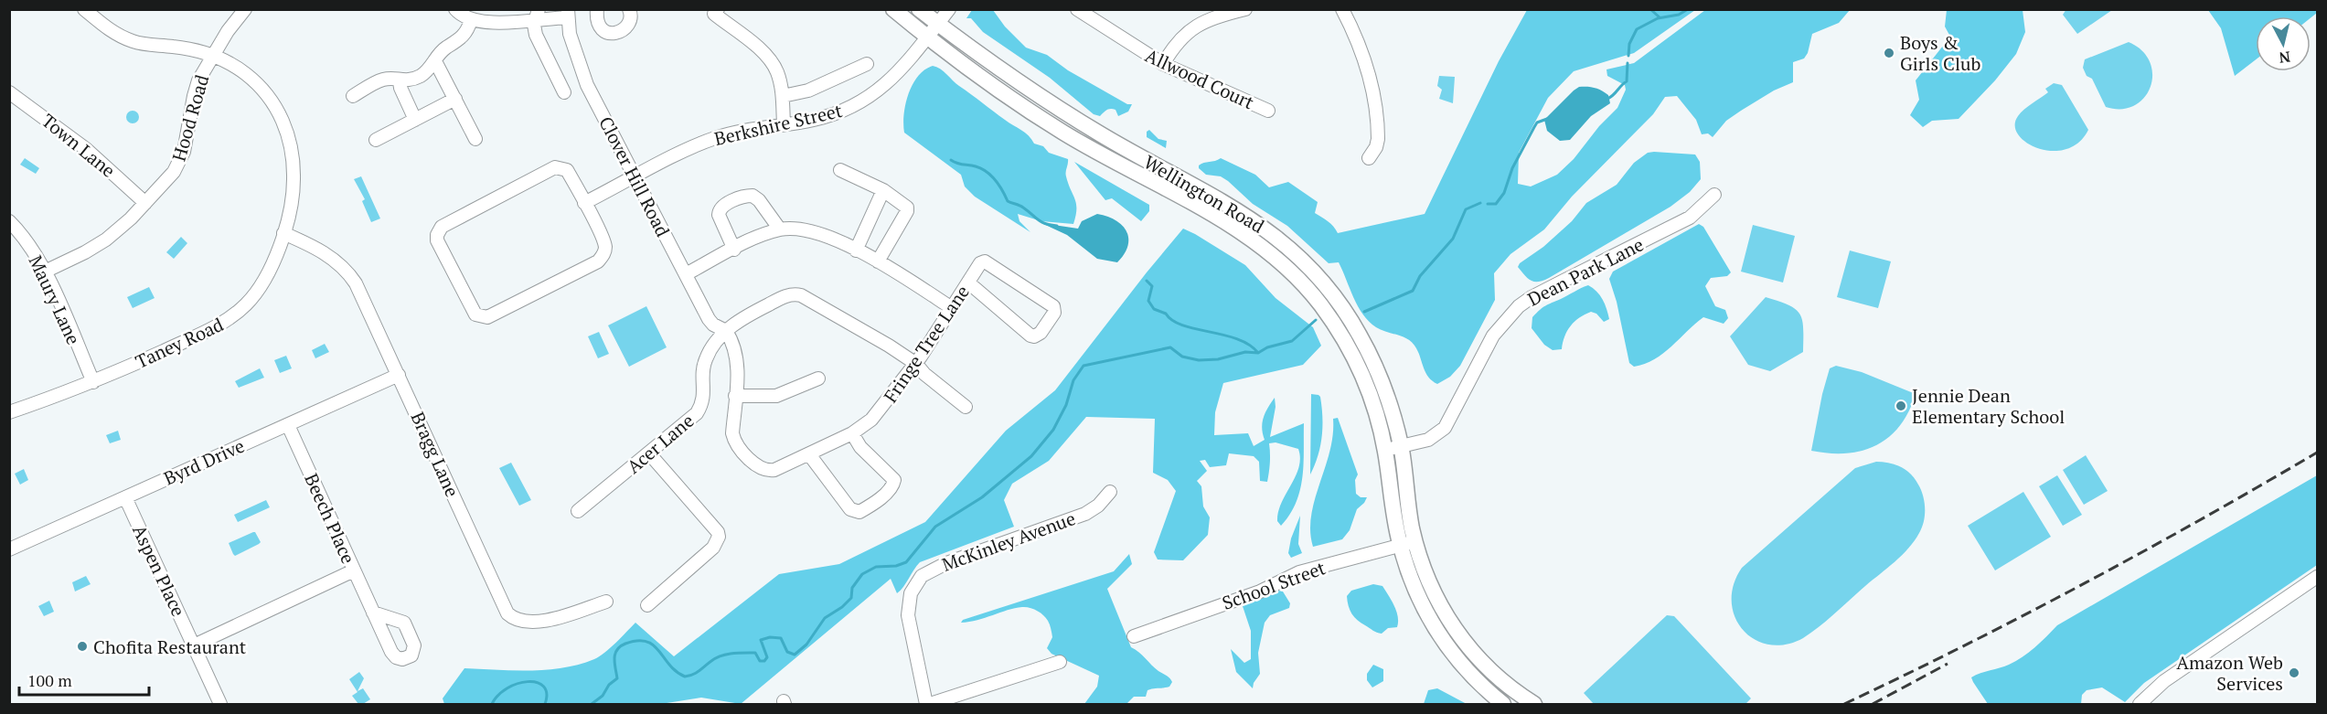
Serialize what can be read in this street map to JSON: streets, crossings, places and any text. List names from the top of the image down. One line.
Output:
{"streets":{"main road":["Wellington Road"],"street":["Allwood Court","Hood Road","Berkshire Street","Town Lane","Clover Hill Road","Dean Park Lane","Maury Lane","Taney Road","Fringe Tree Lane","Acer Lane","Bragg Lane","Byrd Drive","Beech Place","McKinley Avenue","Aspen Place","School Street"]},"crossings":[["Hood Road","Town Lane"],["Hood Road","Maury Lane"],["Hood Road","Taney Road"],["Berkshire Street","Clover Hill Road"],["Berkshire Street","Wellington Road"],["Clover Hill Road","Fringe Tree Lane"],["Clover Hill Road","Acer Lane"],["Wellington Road","Dean Park Lane"],["Wellington Road","School Street"],["Maury Lane","Taney Road"],["Taney Road","Bragg Lane"],["Fringe Tree Lane","Acer Lane"],["Bragg Lane","Byrd Drive"],["Byrd Drive","Beech Place"],["Byrd Drive","Aspen Place"]],"places":["Boys & Girls Club","Jennie Dean Elementary School","Chofita Restaurant","Amazon Web Services"],"scale_bar":"100 m","north":"bottom"}
